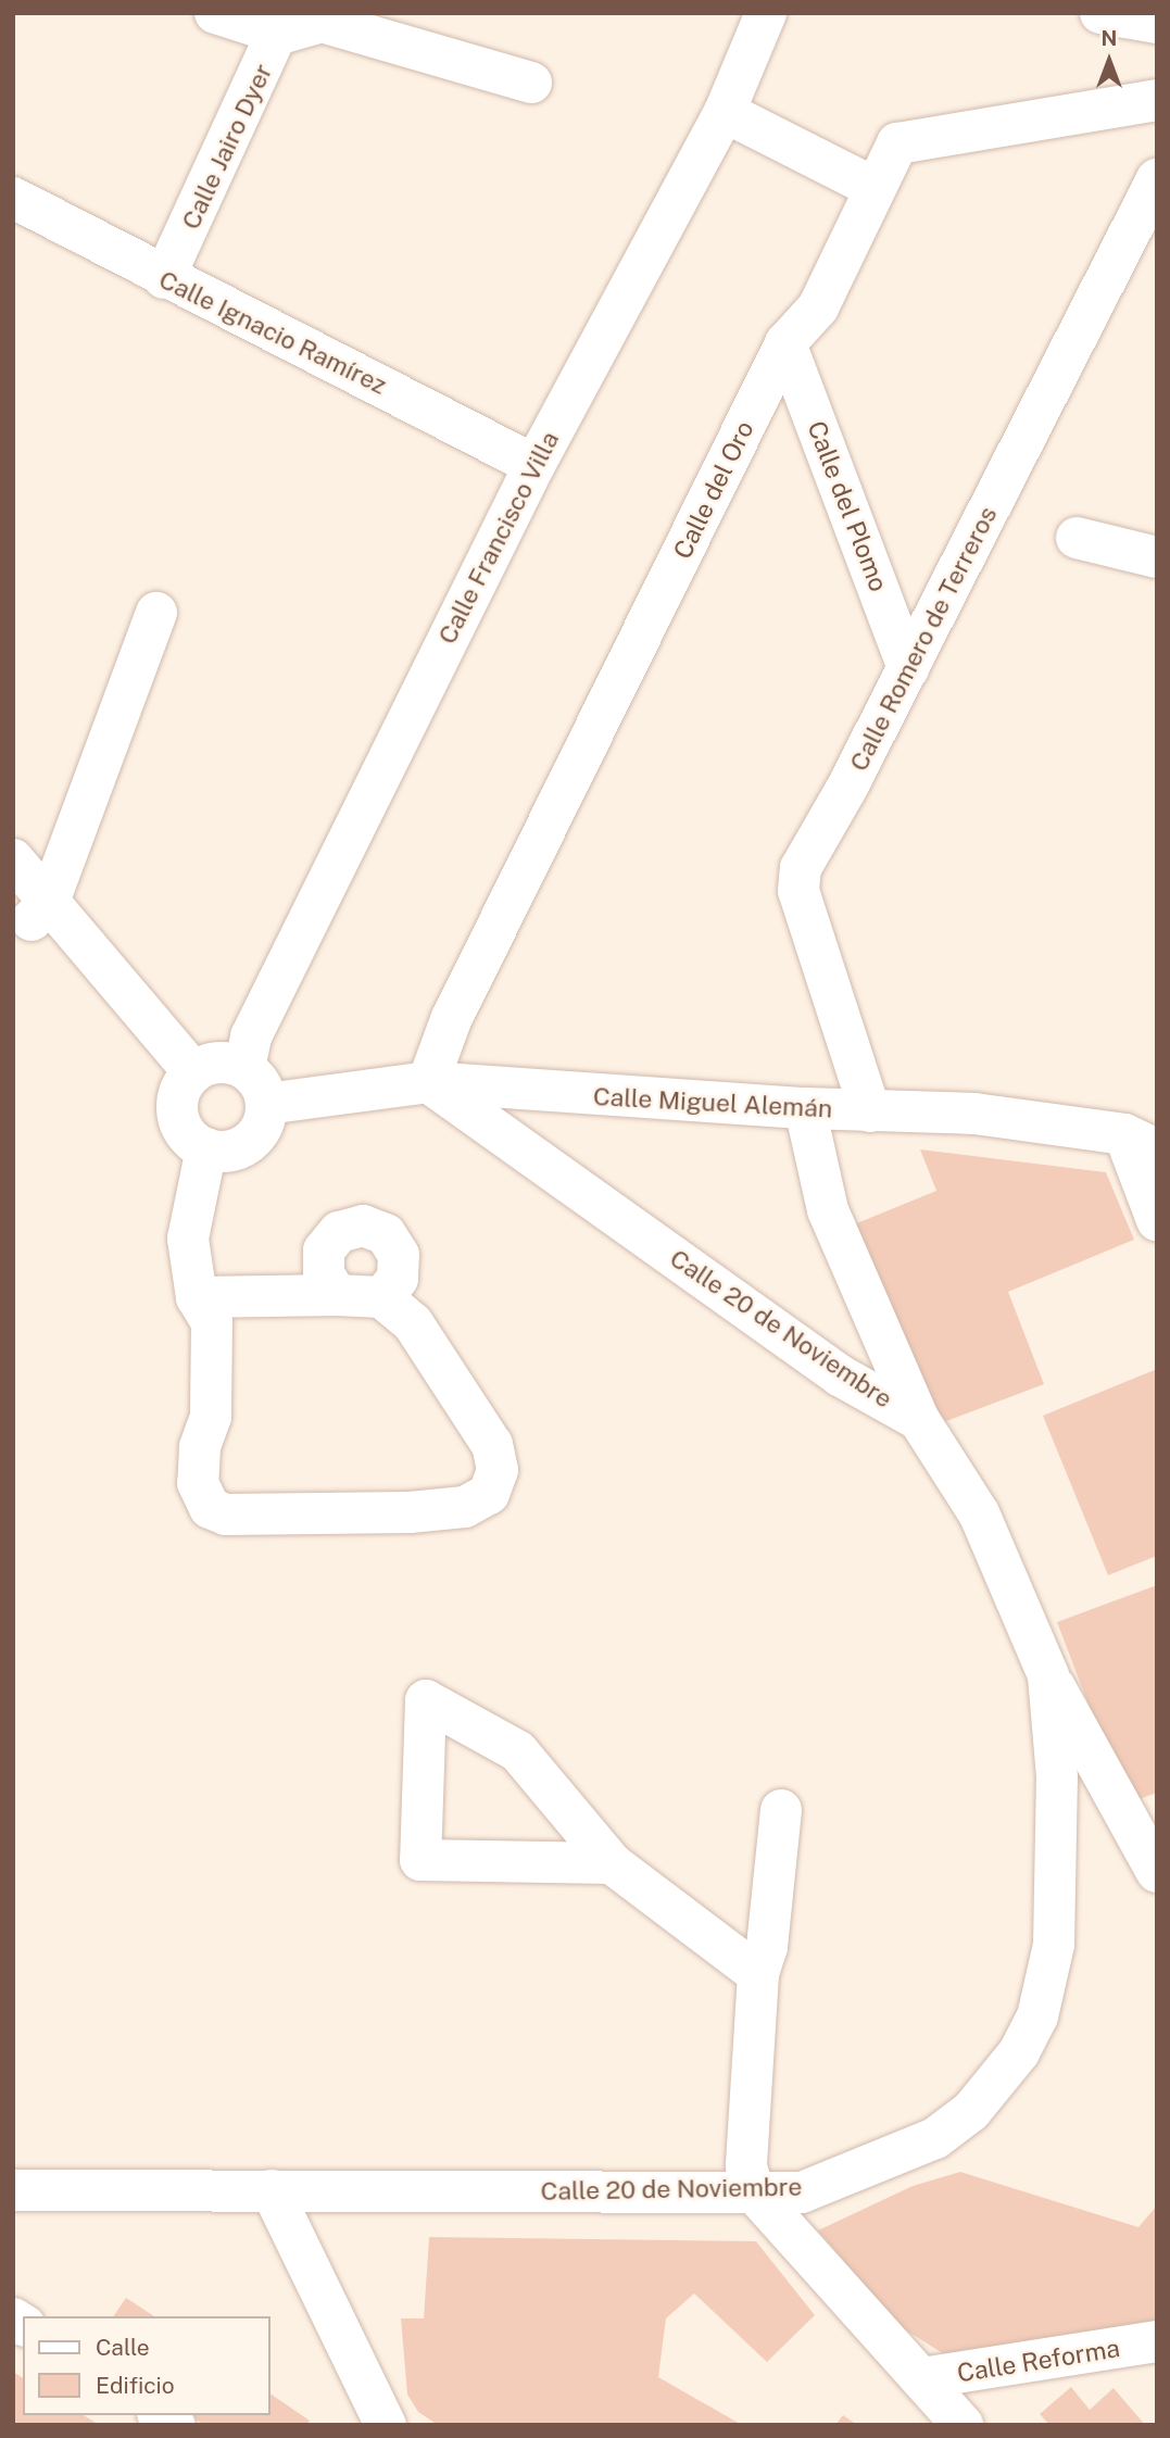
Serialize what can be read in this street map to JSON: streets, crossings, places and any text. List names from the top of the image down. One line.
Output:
{"streets":{"street":["Calle Jairo Dyer","Calle Ignacio Ramírez","Calle del Oro","Calle del Plomo","Calle Francisco Villa","Calle Romero de Terreros","Calle Miguel Alemán","Calle 20 de Noviembre","Calle Reforma"]},"crossings":[["Calle Jairo Dyer","Calle Ignacio Ramírez"],["Calle Ignacio Ramírez","Calle Francisco Villa"],["Calle del Oro","Calle del Plomo"],["Calle del Oro","Calle Miguel Alemán"],["Calle del Oro","Calle 20 de Noviembre"],["Calle del Plomo","Calle Romero de Terreros"],["Calle Francisco Villa","Calle Miguel Alemán"],["Calle Romero de Terreros","Calle Miguel Alemán"],["Calle Miguel Alemán","Calle 20 de Noviembre"]],"legend":["Calle","Edificio"],"north":"top"}
